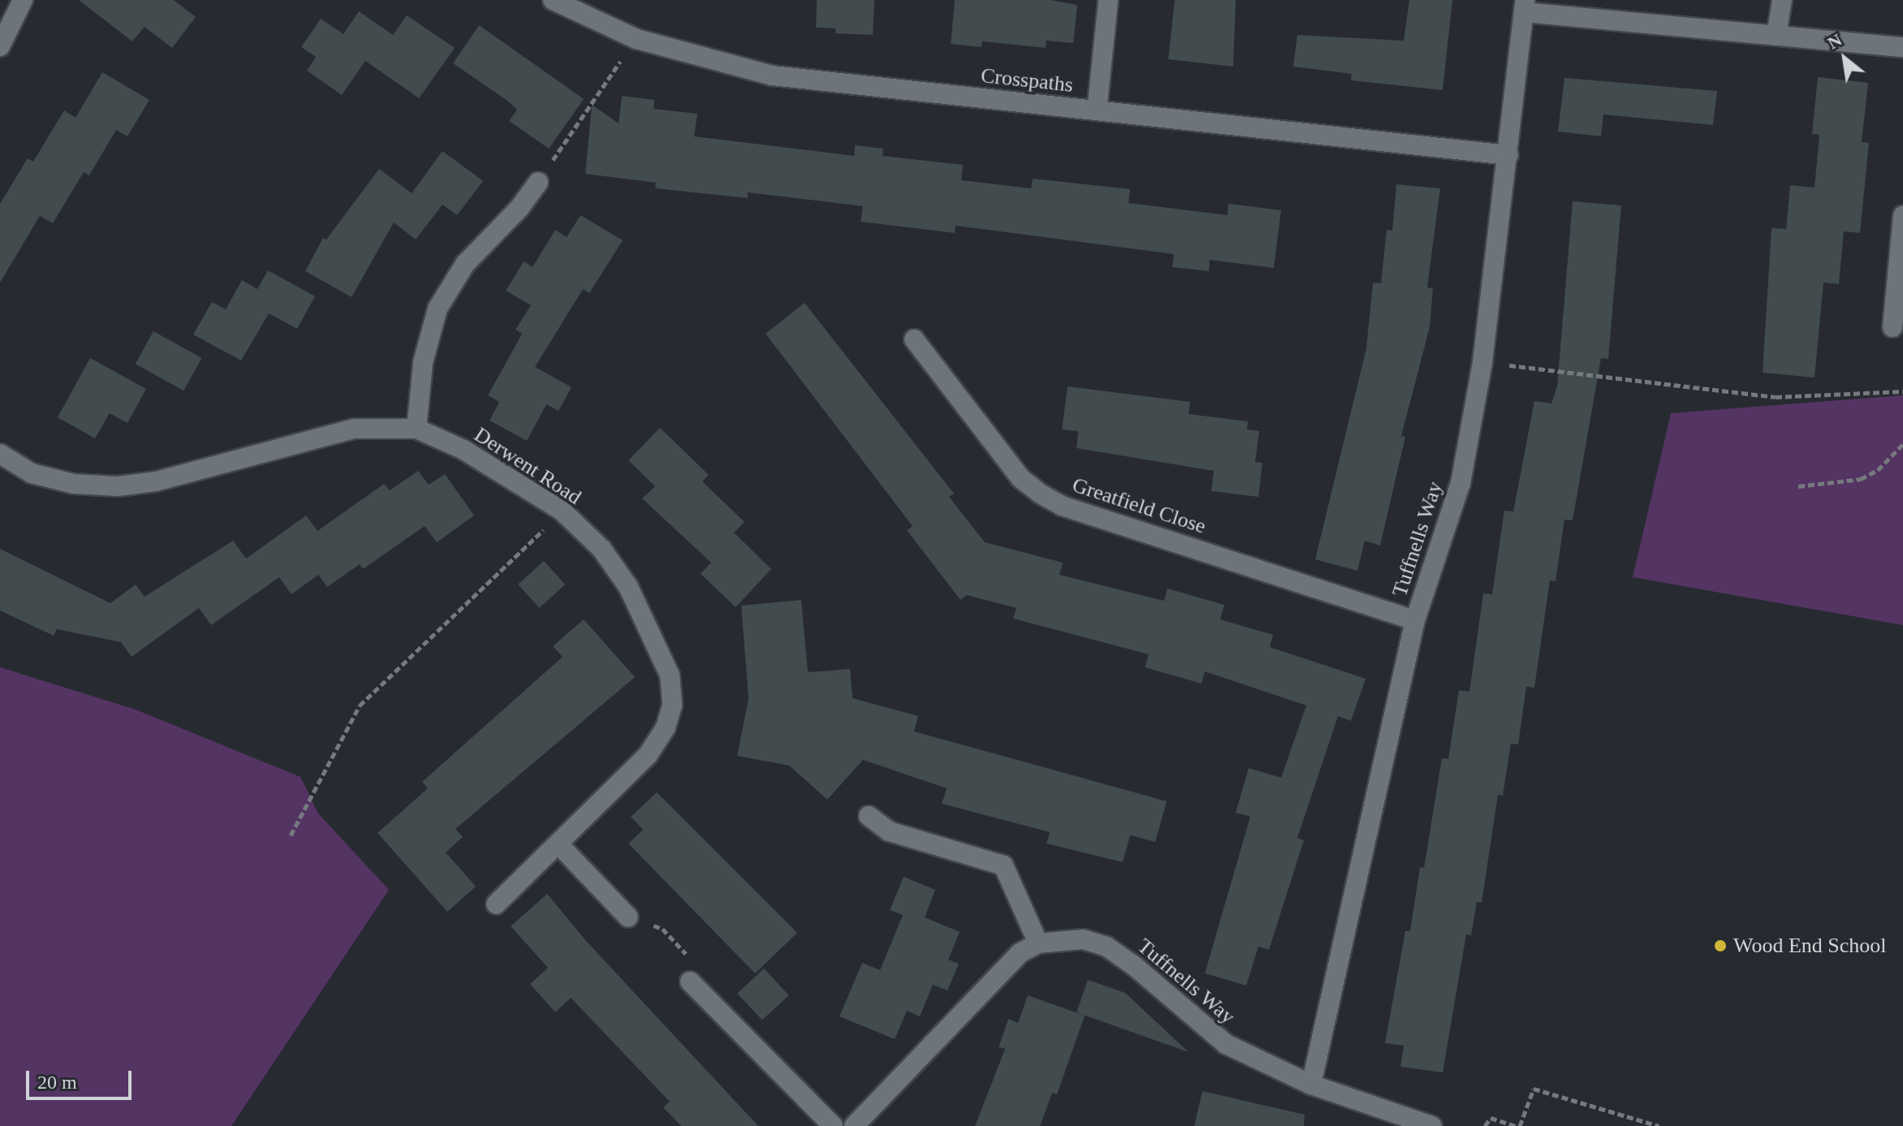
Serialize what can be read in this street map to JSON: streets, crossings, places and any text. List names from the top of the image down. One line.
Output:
{"streets":{"street":["Crosspaths","Derwent Road","Greatfield Close","Tuffnells Way"]},"crossings":[["Crosspaths","Tuffnells Way"],["Greatfield Close","Tuffnells Way"]],"places":["Wood End School"],"scale_bar":"20 m","north":"top left"}
